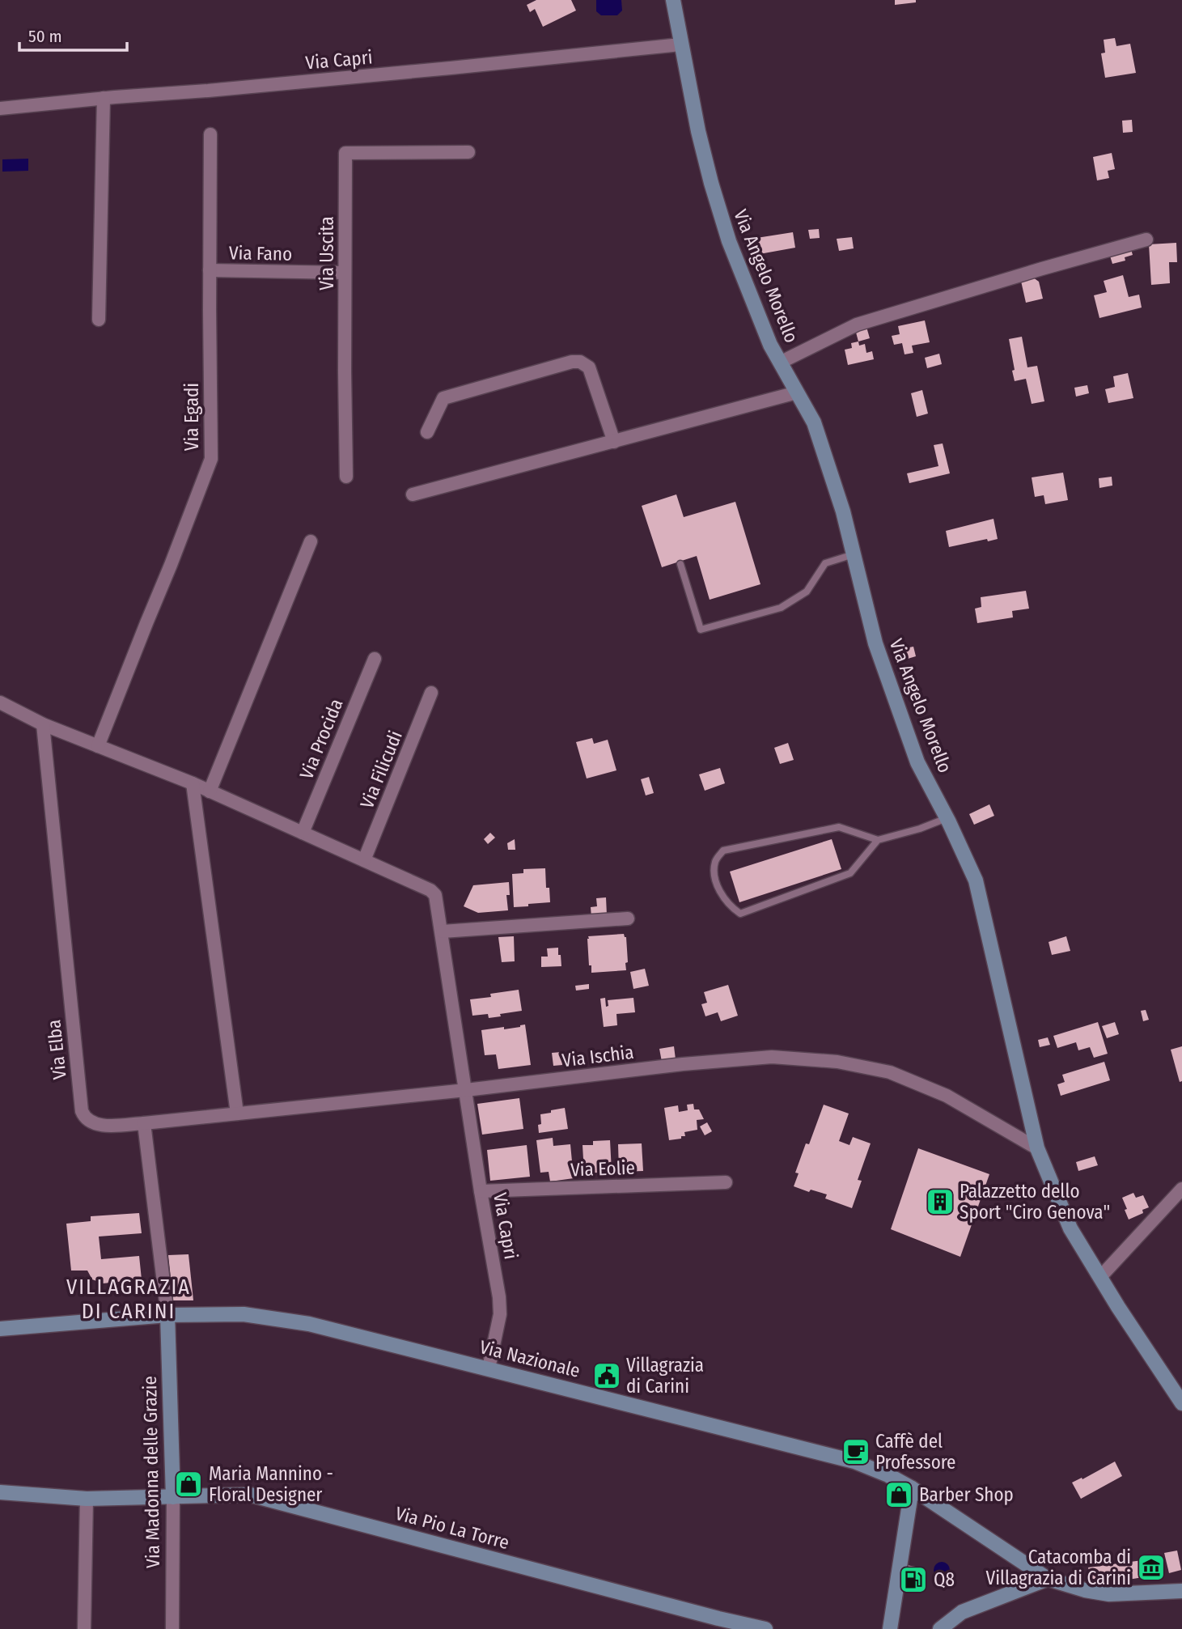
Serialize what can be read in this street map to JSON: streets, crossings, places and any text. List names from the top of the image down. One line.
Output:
{"streets":{"main road":["Via Angelo Morello","Via Nazionale","Via Madonna delle Grazie","Via Pio La Torre"],"street":["Via Capri","Via Fano","Via Uscita","Via Egadi","Via Procida","Via Filicudi","Via Elba","Via Ischia","Via Eolie"]},"crossings":[["Via Capri","Via Angelo Morello"],["Via Capri","Via Egadi"],["Via Capri","Via Procida"],["Via Capri","Via Filicudi"],["Via Capri","Via Elba"],["Via Capri","Via Ischia"],["Via Capri","Via Eolie"],["Via Capri","Via Nazionale"],["Via Fano","Via Uscita"],["Via Fano","Via Egadi"],["Via Angelo Morello","Via Ischia"],["Via Elba","Via Ischia"],["Via Nazionale","Via Madonna delle Grazie"],["Via Madonna delle Grazie","Via Pio La Torre"]],"districts":["VILLAGRAZIA DI CARINI"],"places":{"building":["Palazzetto dello Sport \"Ciro Genova\""],"public building":["Villagrazia di Carini"],"cafe":["Caffè del Professore"],"shop":["Maria Mannino - Floral Designer","Barber Shop"],"museum":["Catacomba di Villagrazia di Carini"],"fuel station":["Q8"]},"scale_bar":"50 m"}
